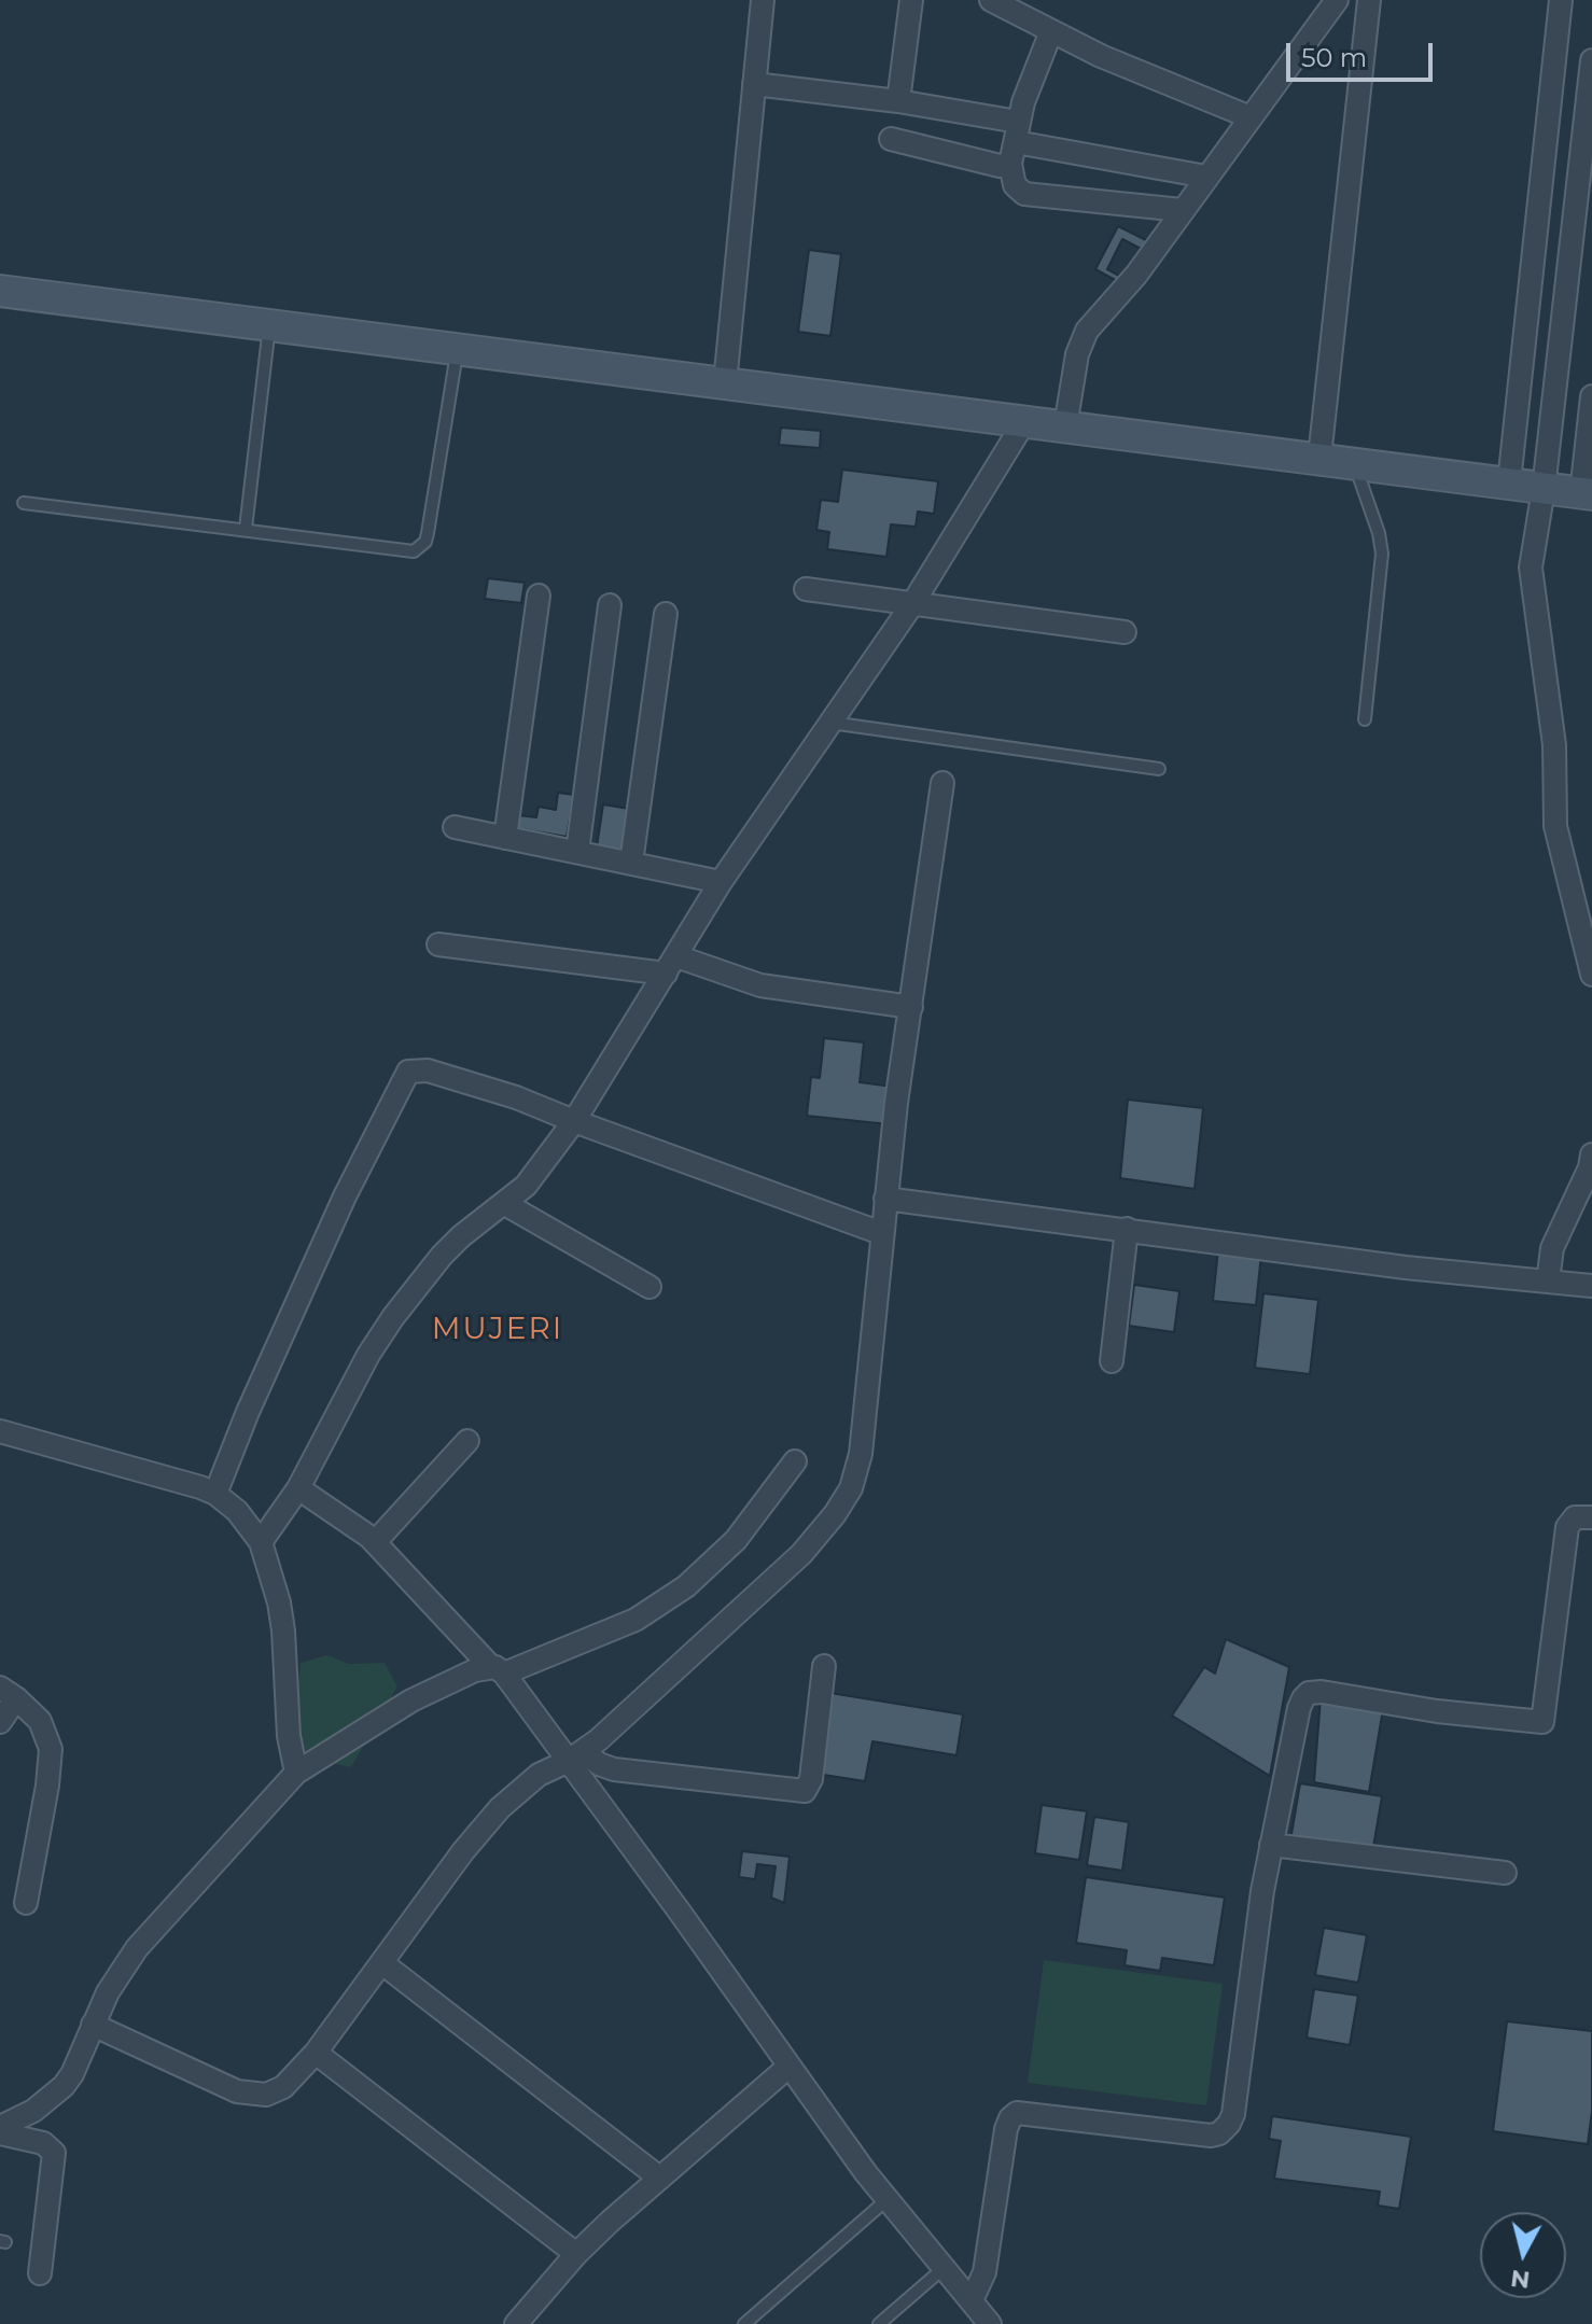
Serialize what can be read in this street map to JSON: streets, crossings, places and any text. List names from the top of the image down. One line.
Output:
{"districts":["MUJERI"],"scale_bar":"50 m","north":"bottom"}
